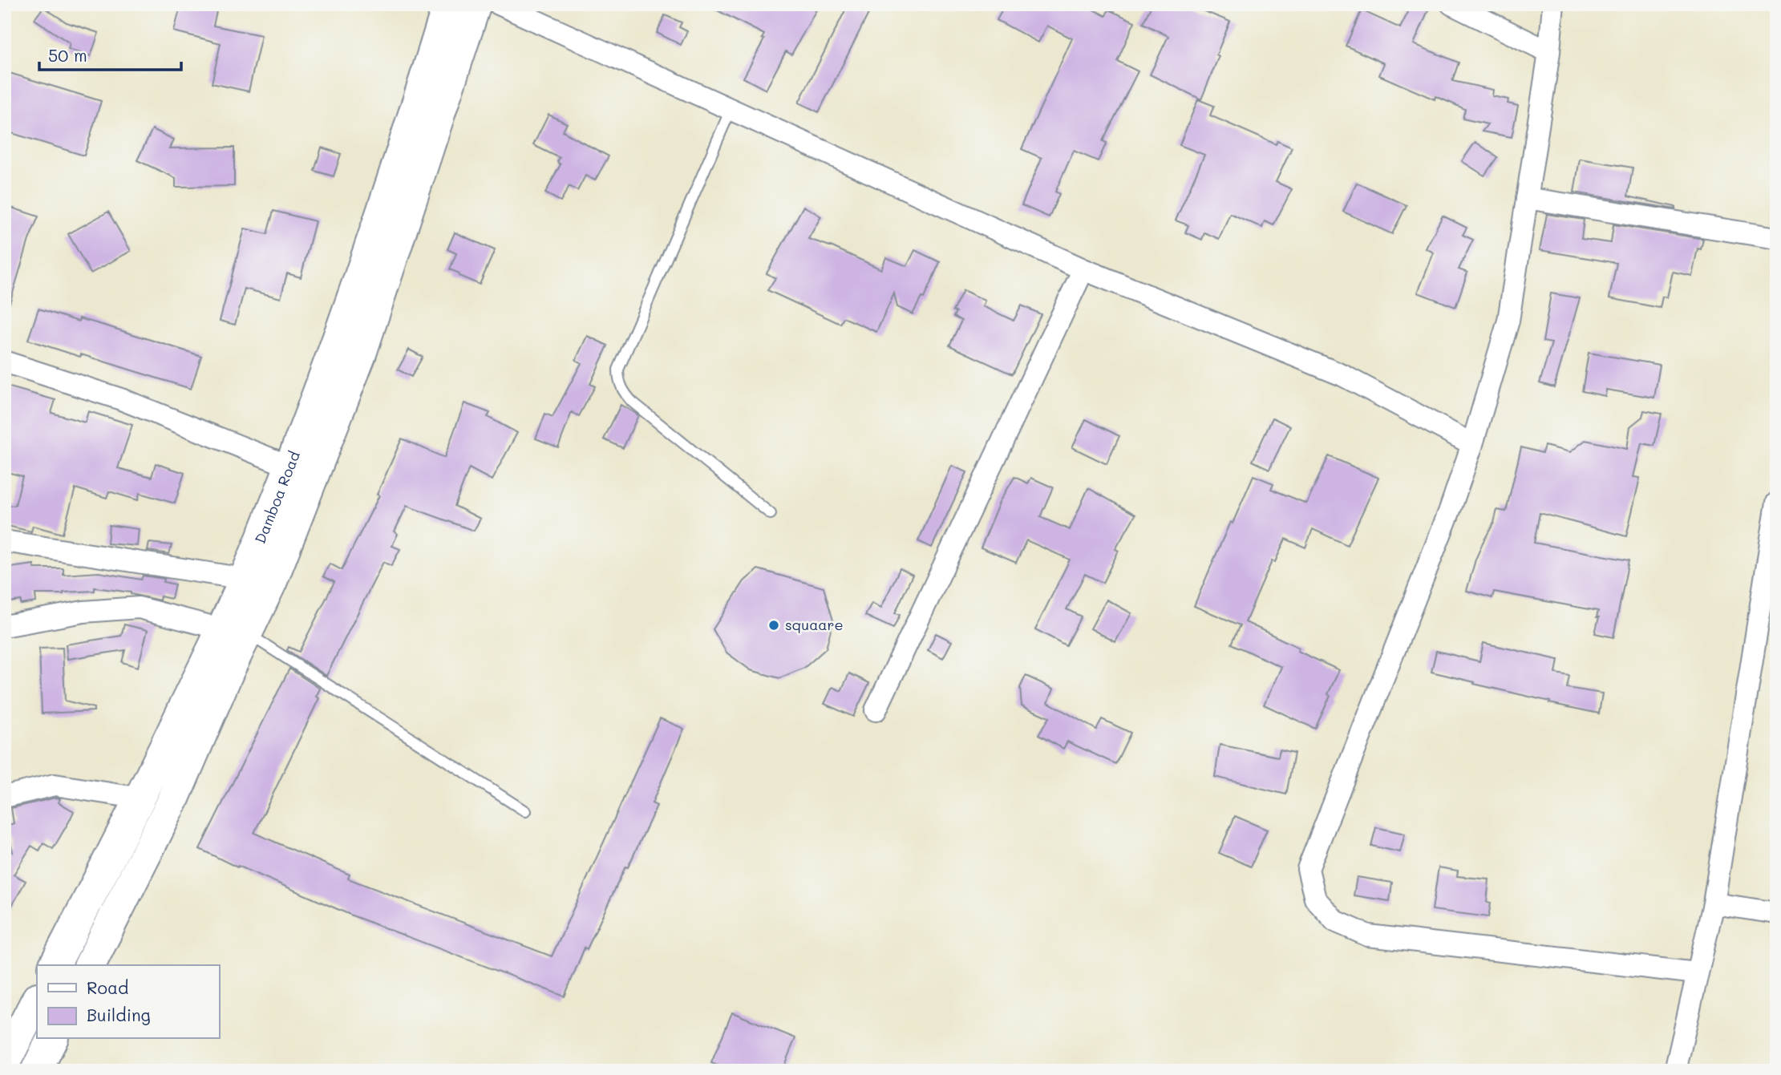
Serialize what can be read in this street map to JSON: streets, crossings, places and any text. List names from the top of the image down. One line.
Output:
{"streets":{"main road":["Damboa Road"]},"places":["squaare"],"legend":["Road","Building"],"scale_bar":"50 m"}
